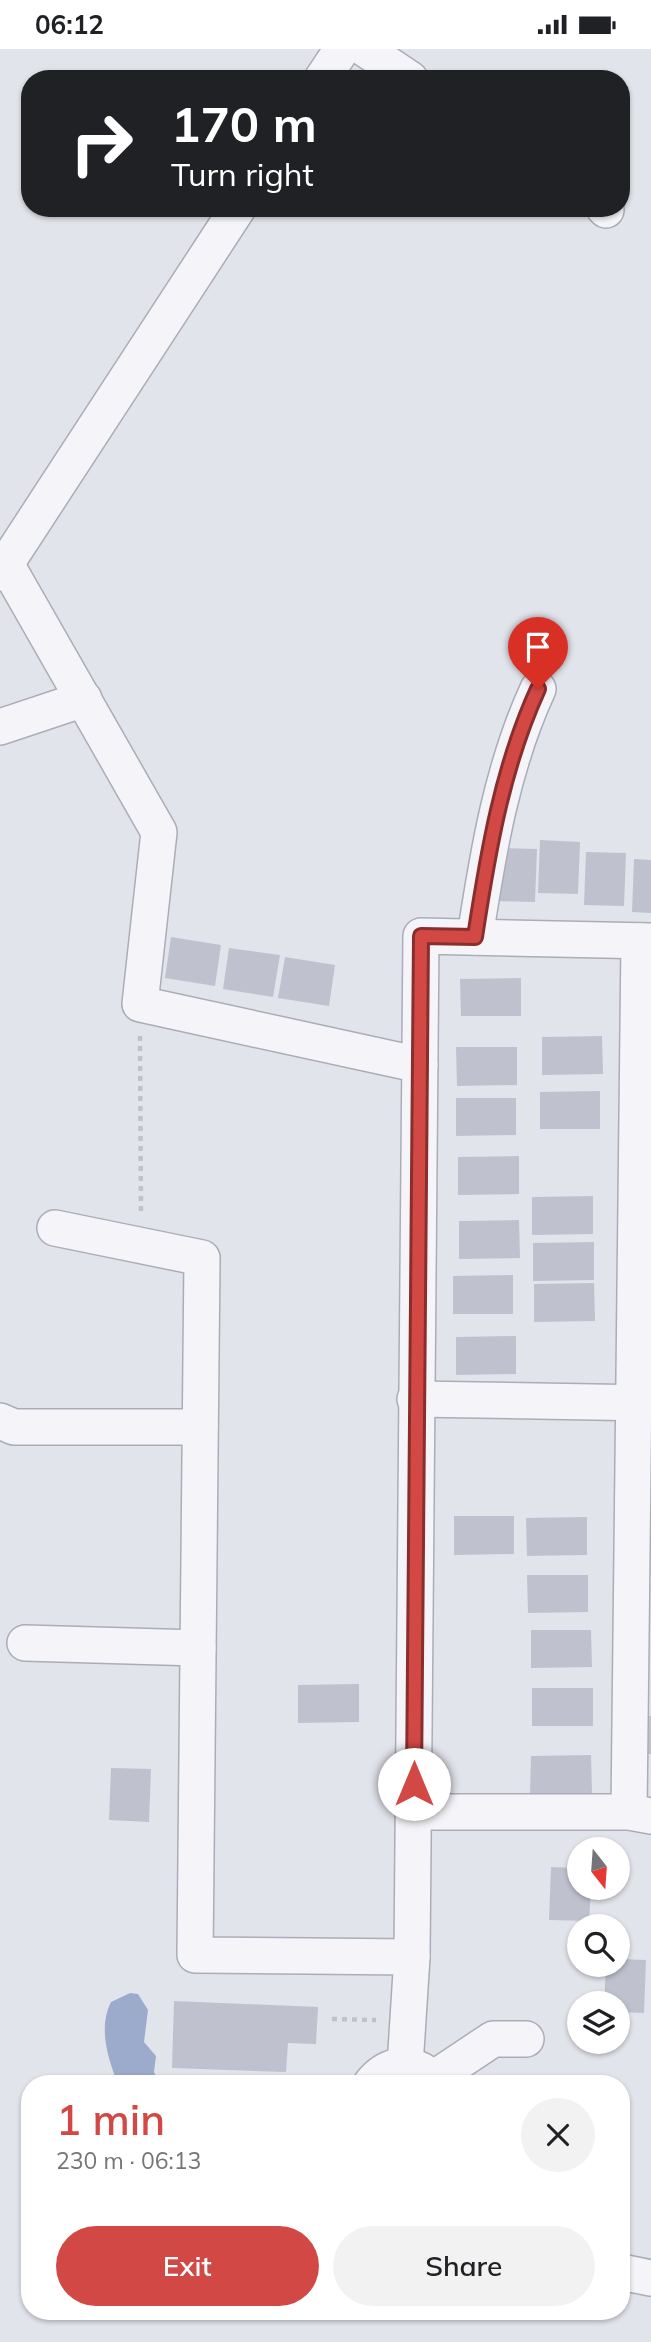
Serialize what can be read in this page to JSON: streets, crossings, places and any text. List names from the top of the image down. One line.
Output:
{"north":"bottom","page":{"status":"06:12","turn":["170 m","Turn right"],"heading":["1 min","230 m · 06:13"],"buttons":["Exit","Share"]}}
